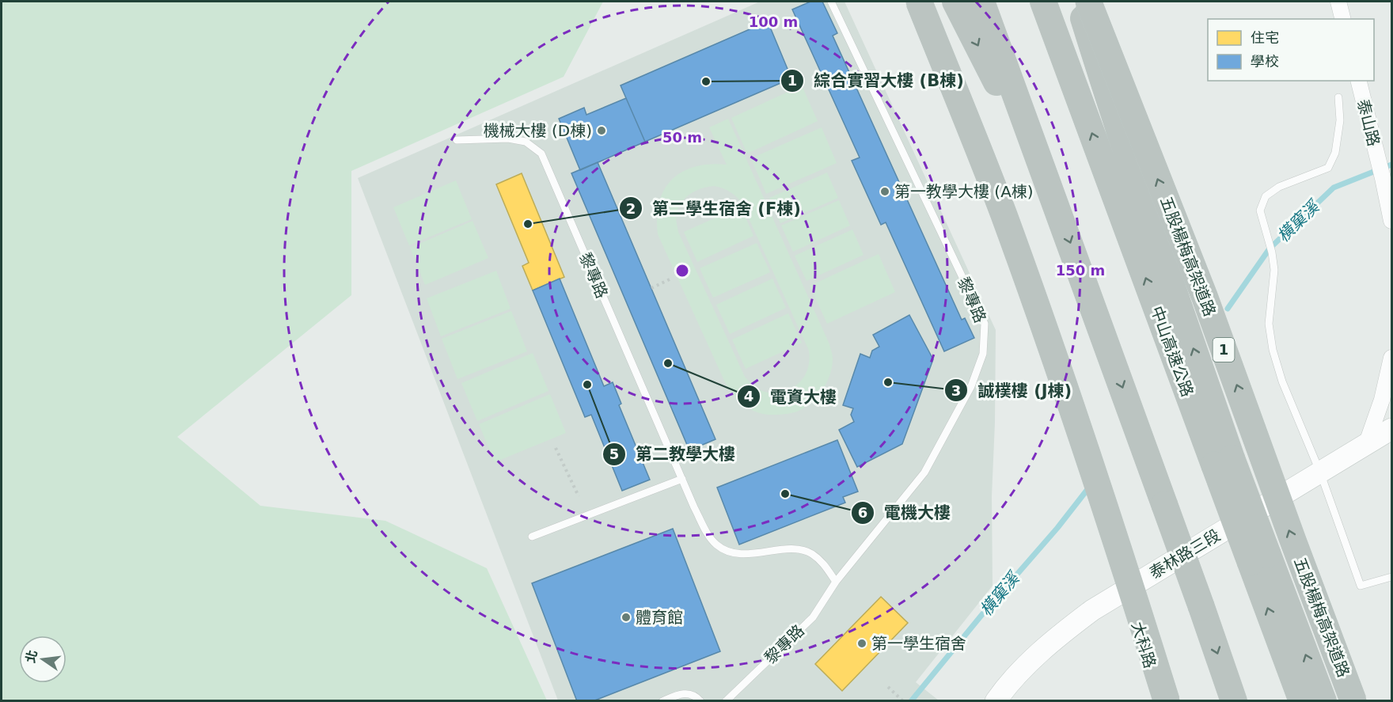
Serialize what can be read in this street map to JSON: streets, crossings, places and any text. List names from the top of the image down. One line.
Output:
{"streets":{"highway":["五股楊梅高架道路","1","中山高速公路"],"main road":["泰林路三段","大科路"],"street":["泰山路"],"lane":["黎專路"]},"crossings":[["泰林路三段","大科路"]],"water":["橫窠溪"],"places":["綜合實習大樓 (B棟)","機械大樓 (D棟)","第一教學大樓 (A棟)","第二學生宿舍 (F棟)","電資大樓","誠樸樓 (J棟)","第二教學大樓","電機大樓","體育館","第一學生宿舍"],"legend":["住宅","學校"],"north":"left","rings":["100 m","50 m","150 m"]}
